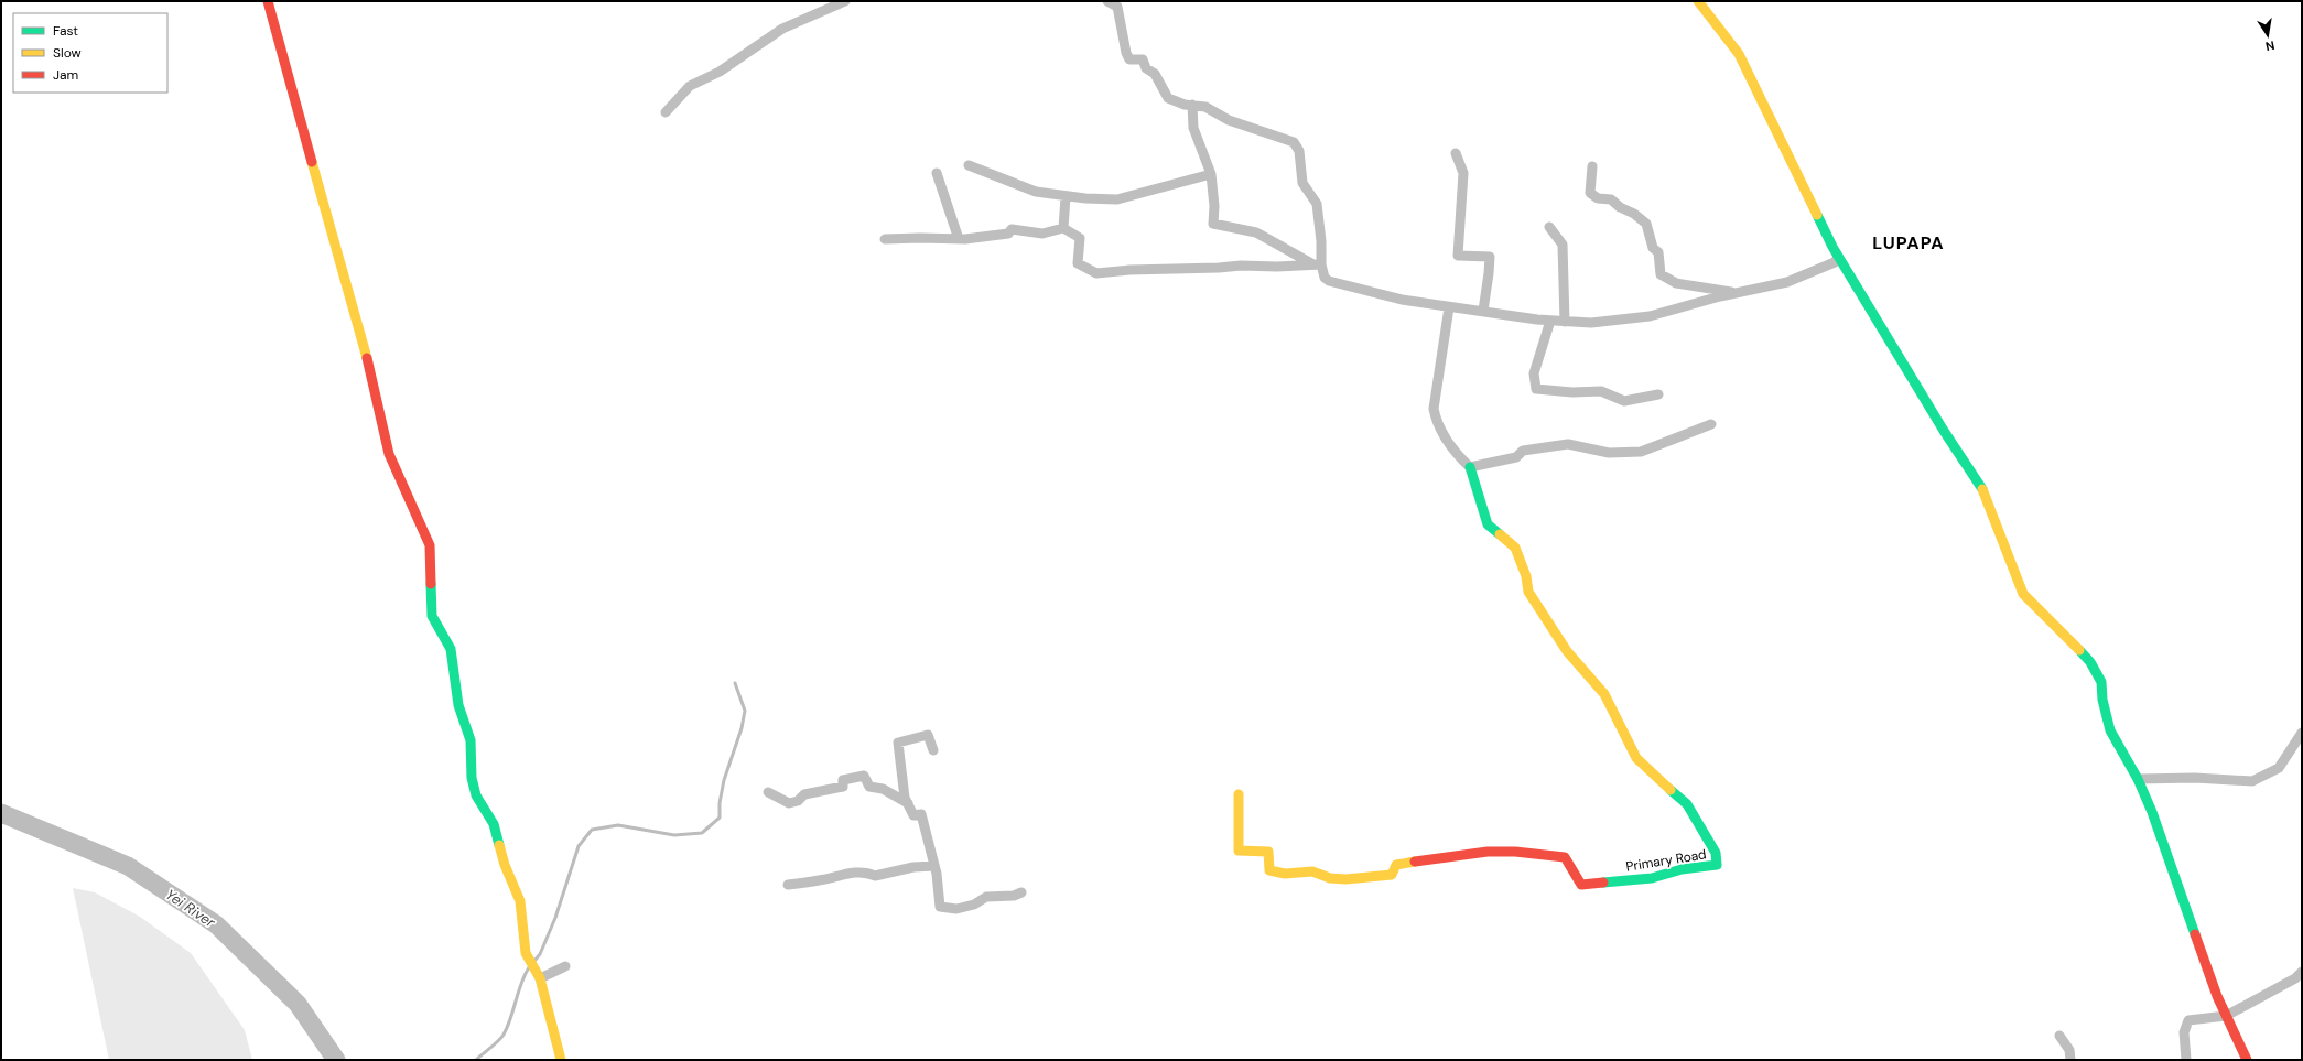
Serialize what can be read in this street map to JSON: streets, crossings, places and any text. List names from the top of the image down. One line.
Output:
{"streets":{"street":["Primary Road"]},"districts":["LUPAPA"],"water":["Yei River"],"legend":["Fast","Slow","Jam"],"north":"bottom"}
